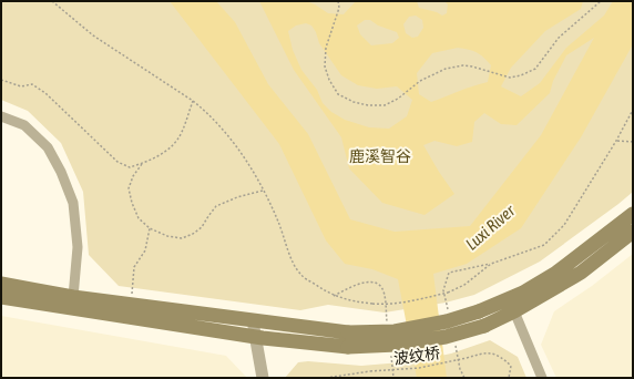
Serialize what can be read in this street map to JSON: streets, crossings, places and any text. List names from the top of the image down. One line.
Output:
{"streets":{"path":["波纹桥"]},"water":["Luxi River"],"parks":["鹿溪智谷"]}
